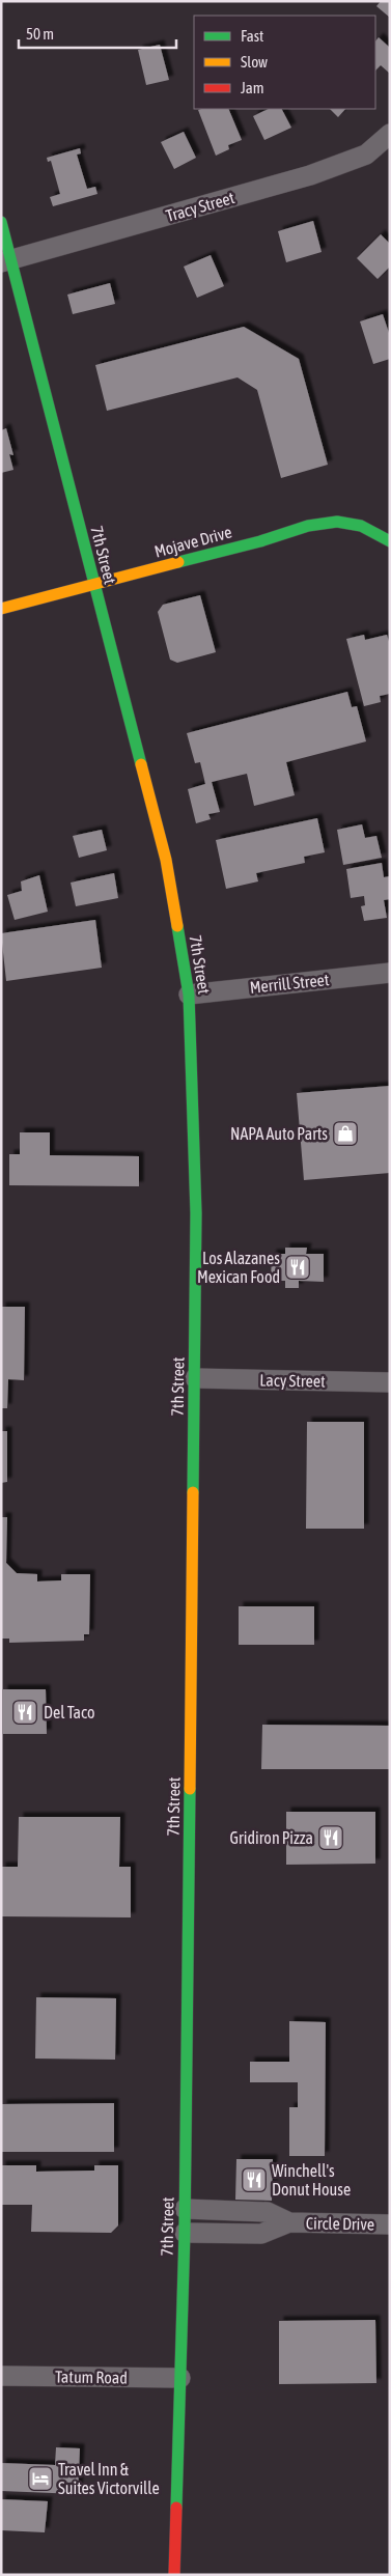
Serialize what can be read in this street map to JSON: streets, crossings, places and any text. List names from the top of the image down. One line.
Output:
{"streets":{"main road":["Mojave Drive","7th Street"],"street":["Tracy Street","Merrill Street","Lacy Street","Circle Drive","Tatum Road"]},"crossings":[["Tracy Street","7th Street"],["Mojave Drive","7th Street"],["7th Street","Merrill Street"],["7th Street","Lacy Street"],["7th Street","Circle Drive"],["7th Street","Tatum Road"]],"places":{"shop":["NAPA Auto Parts"],"restaurant":["Los Alazanes Mexican Food","Del Taco","Gridiron Pizza","Winchell's Donut House"],"hotel":["Travel Inn & Suites Victorville"]},"legend":["Fast","Slow","Jam"],"scale_bar":"50 m"}
